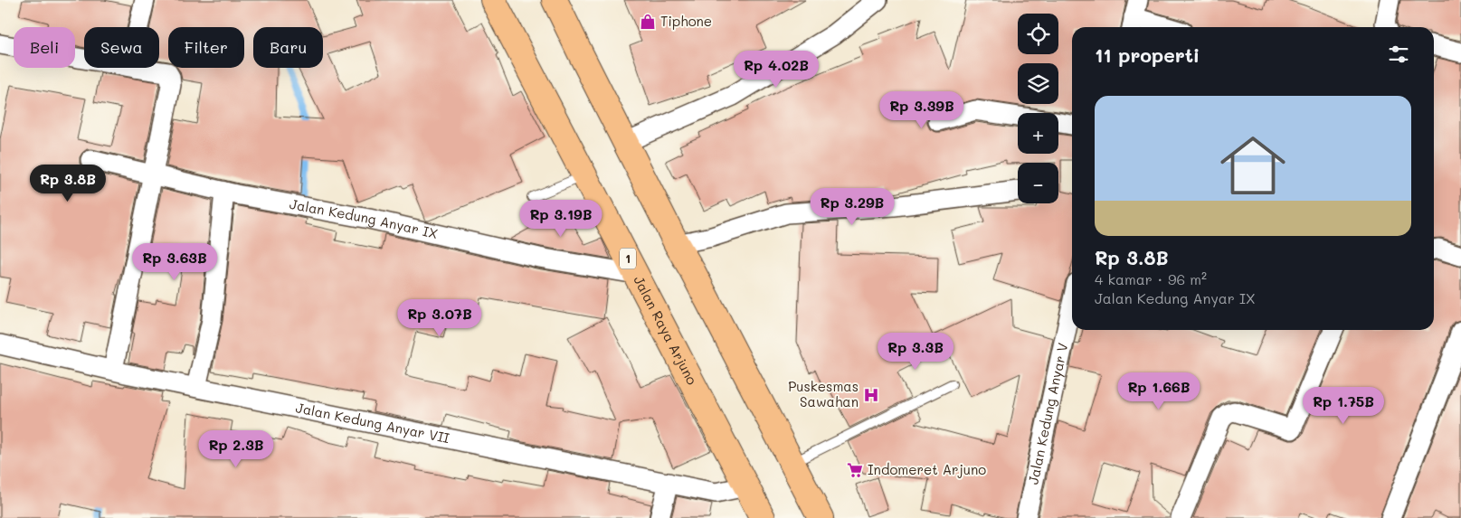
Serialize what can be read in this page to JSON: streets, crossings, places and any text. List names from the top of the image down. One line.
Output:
{"streets":{"highway":["1","Jalan Raya Arjuno"],"street":["Jalan Kedung Anyar IX","Jalan Kedung Anyar V","Jalan Kedung Anyar VII"]},"crossings":[["Jalan Kedung Anyar IX","Jalan Raya Arjuno"],["Jalan Raya Arjuno","Jalan Kedung Anyar VII"]],"places":{"shop":["Tiphone"],"hospital":["Puskesmas Sawahan"],"supermarket":["Indomeret Arjuno"]},"page":{"map_buttons":["+","−"],"chip":["Beli","Sewa","Filter","Baru"],"heading":"11 properti","price":["Rp 4.02B","Rp 3.39B","Rp 3.8B","Rp 3.29B","Rp 3.19B","Rp 3.63B","Rp 3.07B","Rp 3.3B","Rp 1.66B","Rp 1.75B","Rp 2.3B"],"list":[{"name":"Rp 3.8B","note":"4 kamar · 96 m² · Jalan Kedung Anyar IX"}]}}
